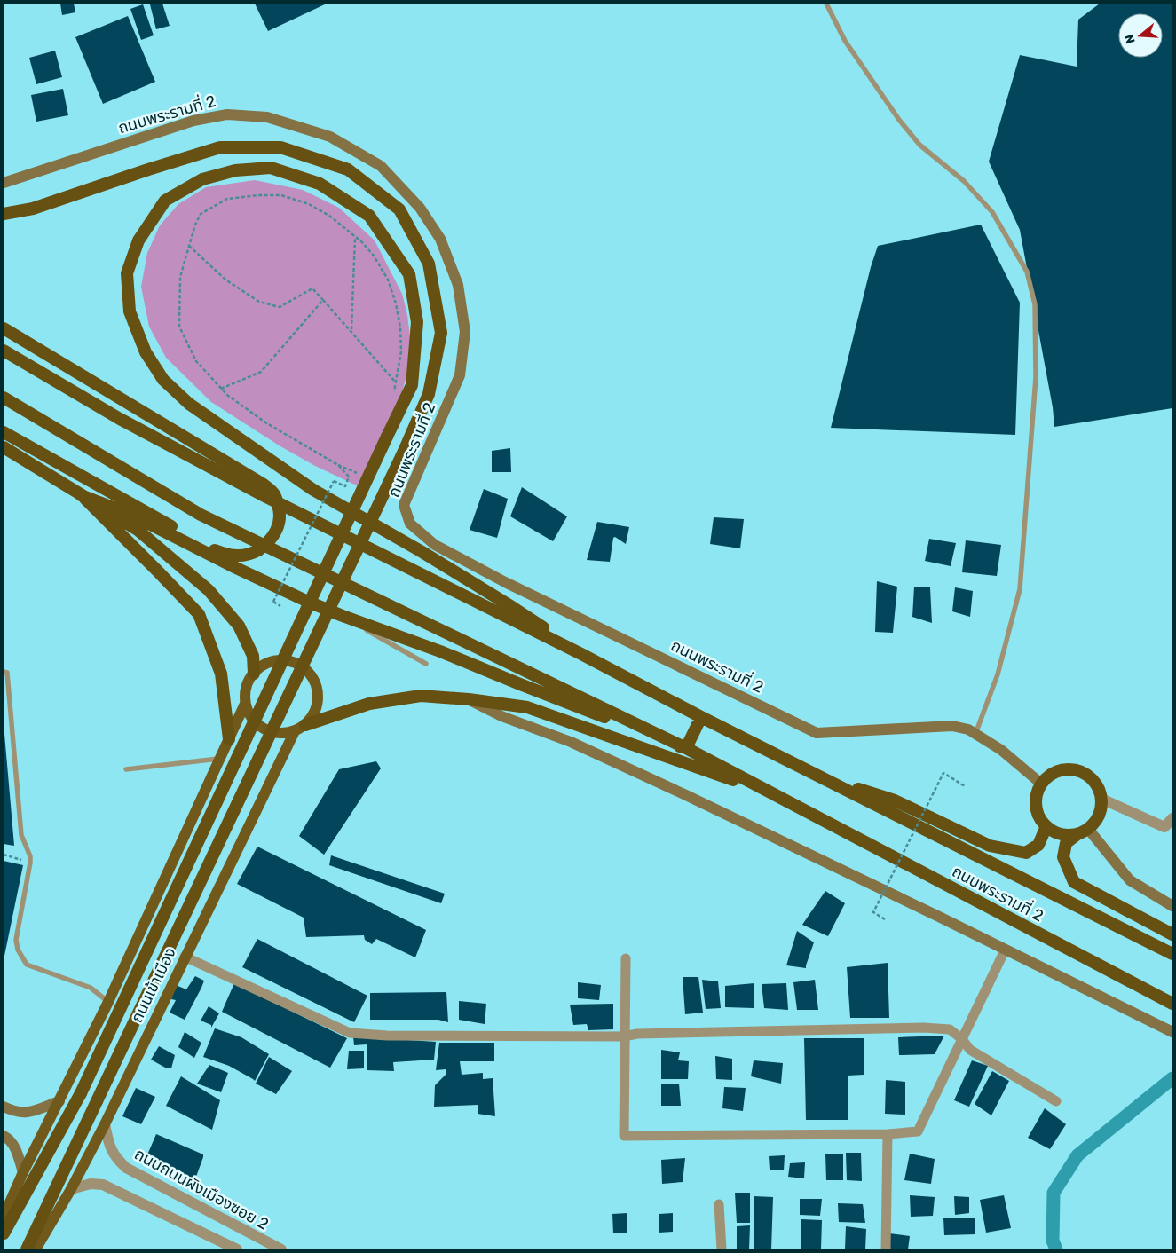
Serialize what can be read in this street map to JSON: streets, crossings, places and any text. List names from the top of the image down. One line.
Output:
{"streets":{"highway":["ถนนพระรามที่ 2"],"main road":["ถนนเข้าเมือง"],"street":["ถนนถนนผังเมืองซอย 2"]},"crossings":[["ถนนเข้าเมือง","ถนนถนนผังเมืองซอย 2"]],"north":"left"}
